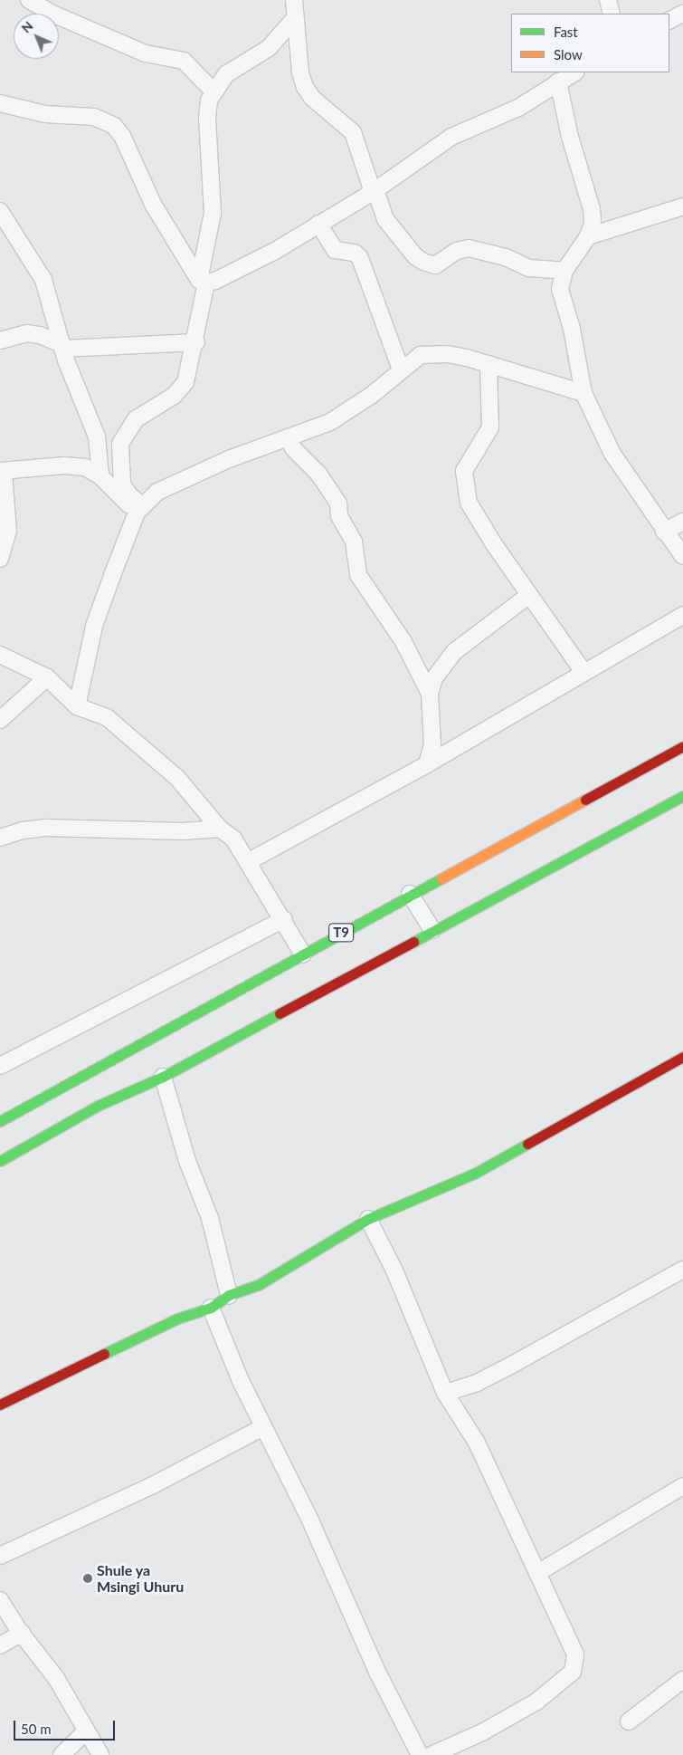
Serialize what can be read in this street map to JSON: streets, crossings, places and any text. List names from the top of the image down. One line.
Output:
{"streets":{"main road":["T9"]},"places":["Shule ya Msingi Uhuru"],"legend":["Fast","Slow"],"scale_bar":"50 m","north":"top left"}
